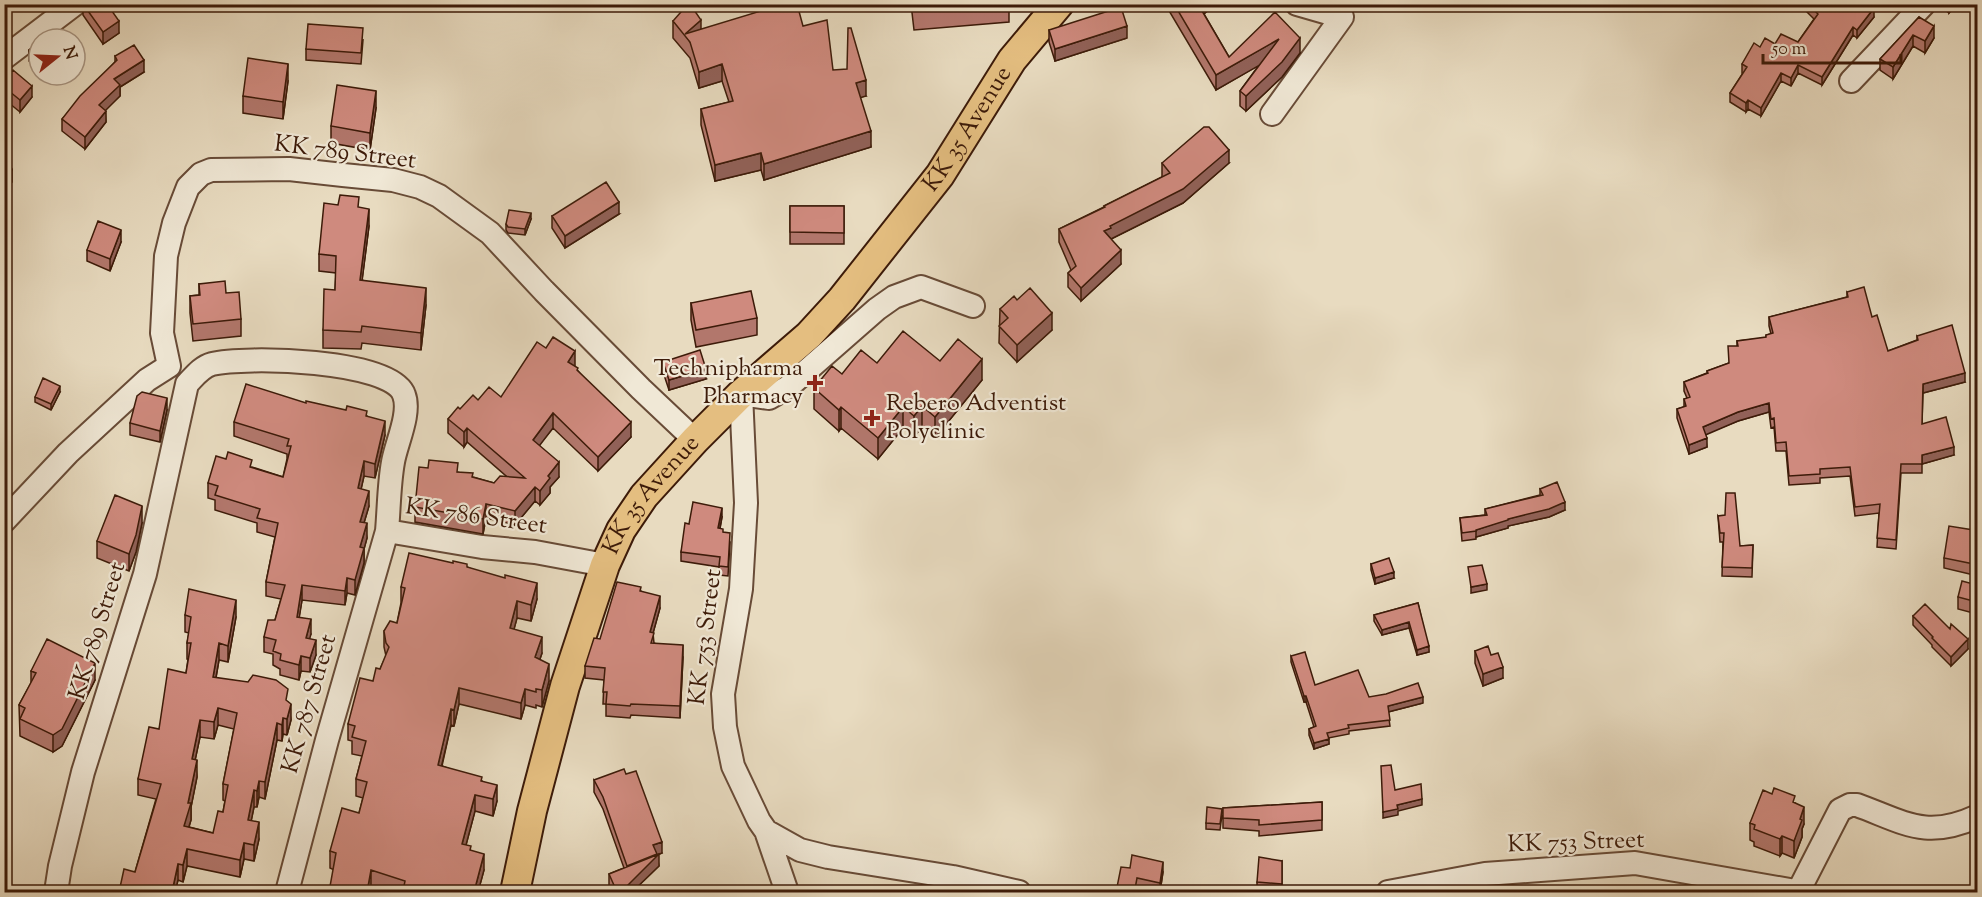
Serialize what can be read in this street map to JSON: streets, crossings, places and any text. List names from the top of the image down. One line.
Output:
{"streets":{"main road":["KK 35 Avenue"],"street":["KK 789 Street","KK 786 Street","KK 753 Street","KK 787 Street"]},"crossings":[["KK 35 Avenue","KK 789 Street"],["KK 35 Avenue","KK 786 Street"],["KK 35 Avenue","KK 753 Street"],["KK 789 Street","KK 786 Street"],["KK 786 Street","KK 787 Street"]],"places":{"health":["Technipharma Pharmacy","Rebero Adventist Polyclinic"]},"scale_bar":"50 m","north":"right"}
